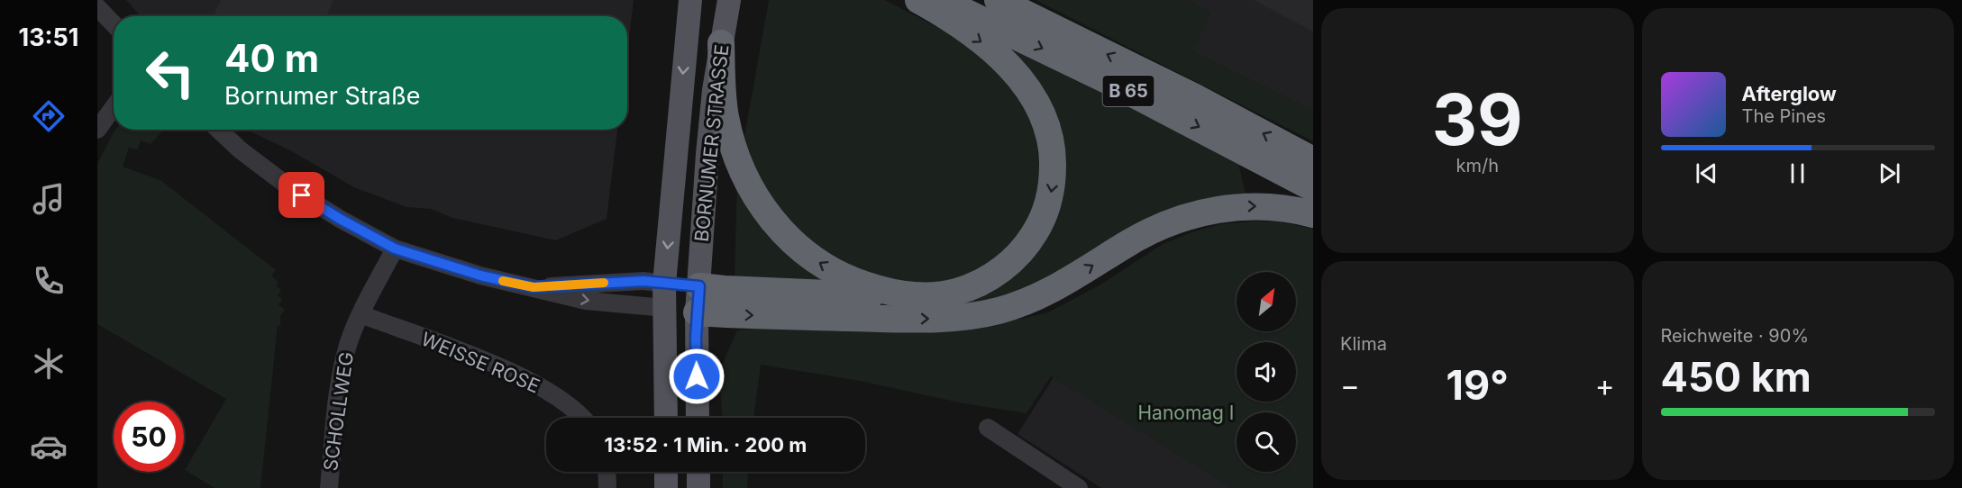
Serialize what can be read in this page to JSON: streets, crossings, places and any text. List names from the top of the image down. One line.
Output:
{"streets":{"highway":["B 65"],"main road":["BORNUMER STRASSE"],"street":["WEISSE ROSE","SCHOLLWEG"]},"crossings":[["WEISSE ROSE","SCHOLLWEG"]],"parks":["Hanomag I"],"north":"top right","page":{"tabs":"13:51","tile":[["39","km/h"],"Klima",["Reichweite · 90%","450 km"]],"turn":["40 m","Bornumer Straße"],"song":["Afterglow","The Pines"],"heat":["−","19°","+"],"limit":"50","trip":"13:52 · 1 Min. · 200 m"}}
